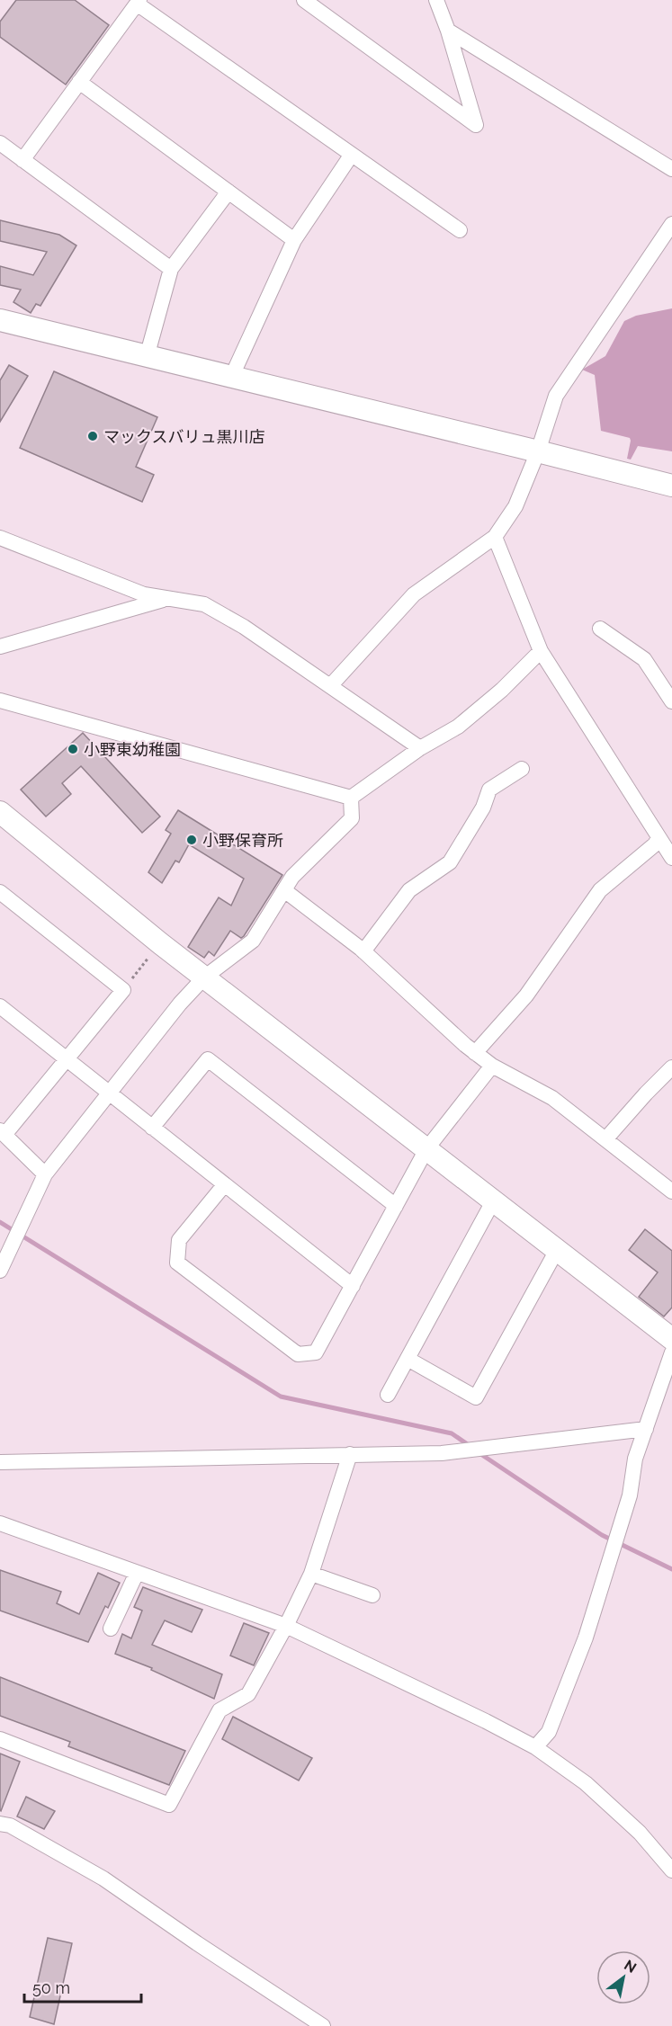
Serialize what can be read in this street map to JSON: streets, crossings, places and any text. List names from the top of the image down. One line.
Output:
{"places":["マックスバリュ黒川店","小野東幼稚園","小野保育所"],"scale_bar":"50 m","north":"top right"}
